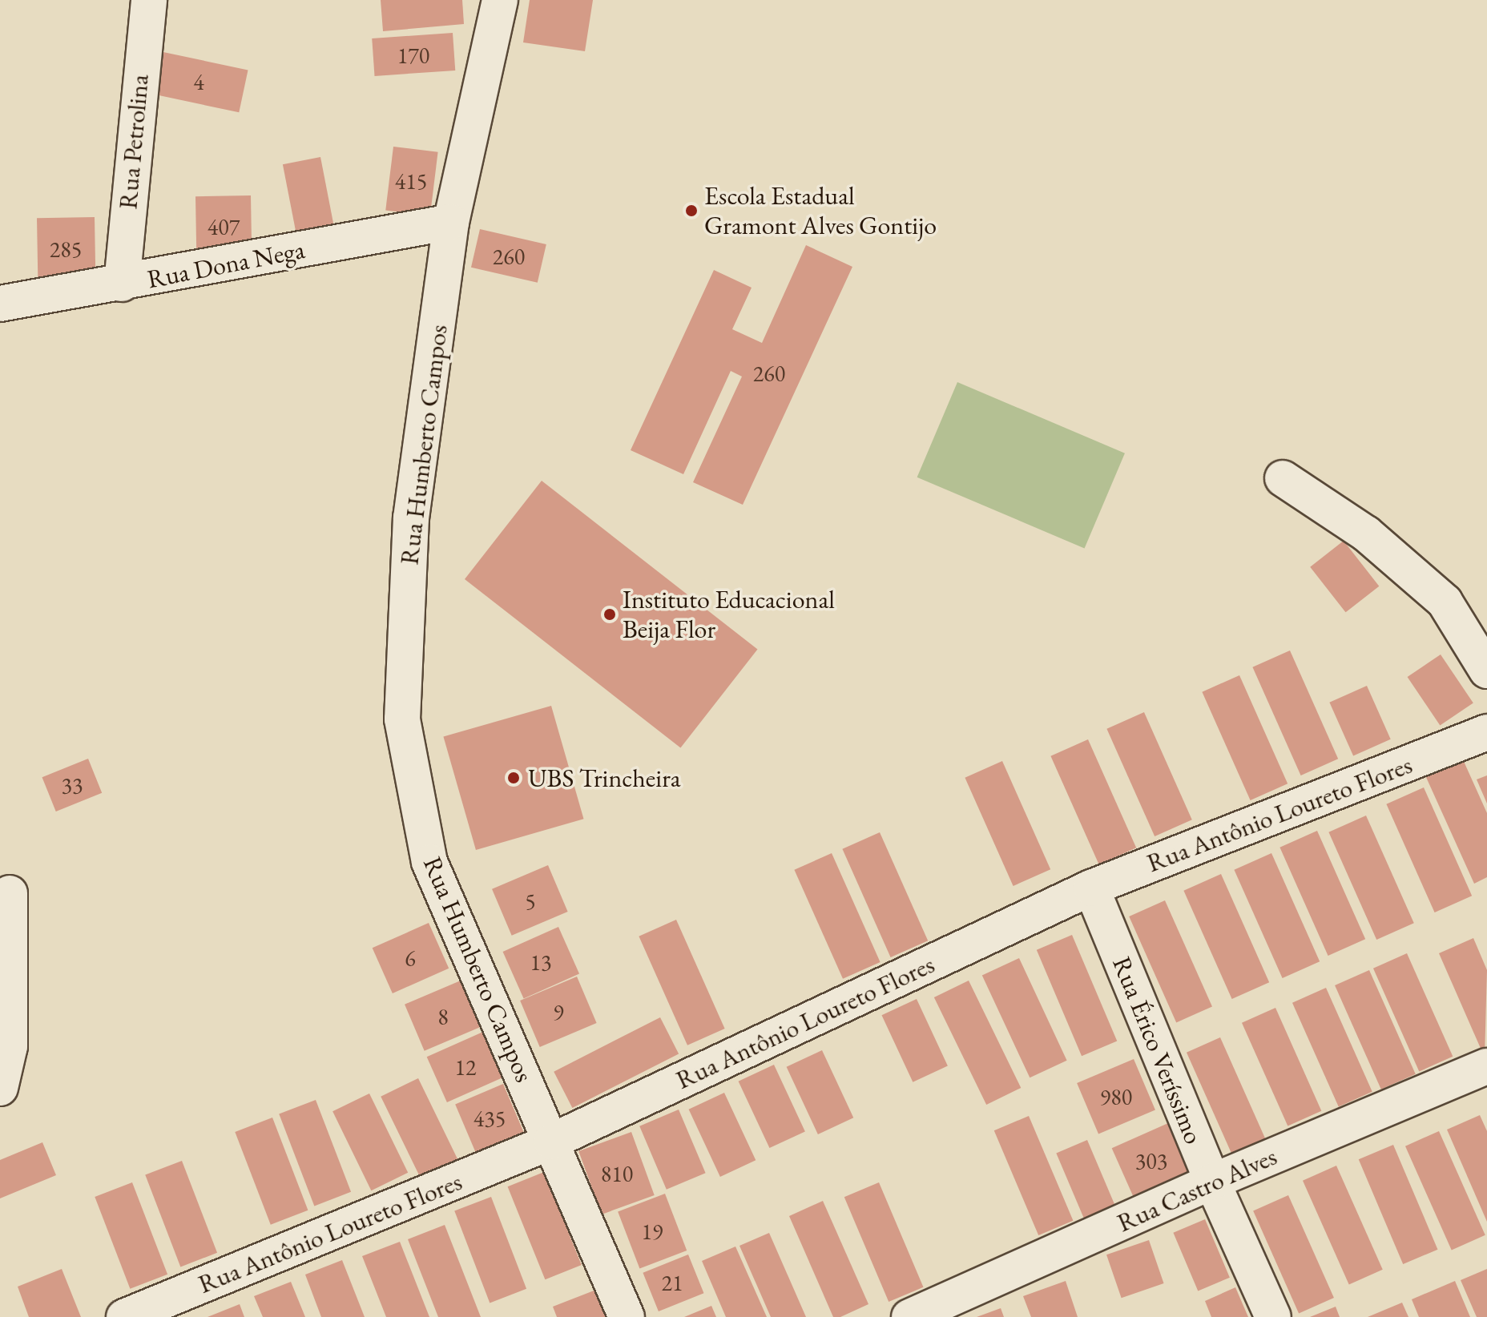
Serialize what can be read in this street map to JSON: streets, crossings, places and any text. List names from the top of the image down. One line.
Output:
{"streets":{"street":["Rua Petrolina","Rua Dona Nega","Rua Humberto Campos","Rua Antônio Loureto Flores","Rua Érico Veríssimo","Rua Castro Alves"]},"crossings":[["Rua Petrolina","Rua Dona Nega"],["Rua Dona Nega","Rua Humberto Campos"],["Rua Humberto Campos","Rua Antônio Loureto Flores"],["Rua Antônio Loureto Flores","Rua Érico Veríssimo"],["Rua Érico Veríssimo","Rua Castro Alves"]],"places":["Escola Estadual Gramont Alves Gontijo","Instituto Educacional Beija Flor","UBS Trincheira"],"house_numbers":["170","4","415","407","285","260","260","33","5","6","13","9","8","12","980","435","303","810","19","21"]}
